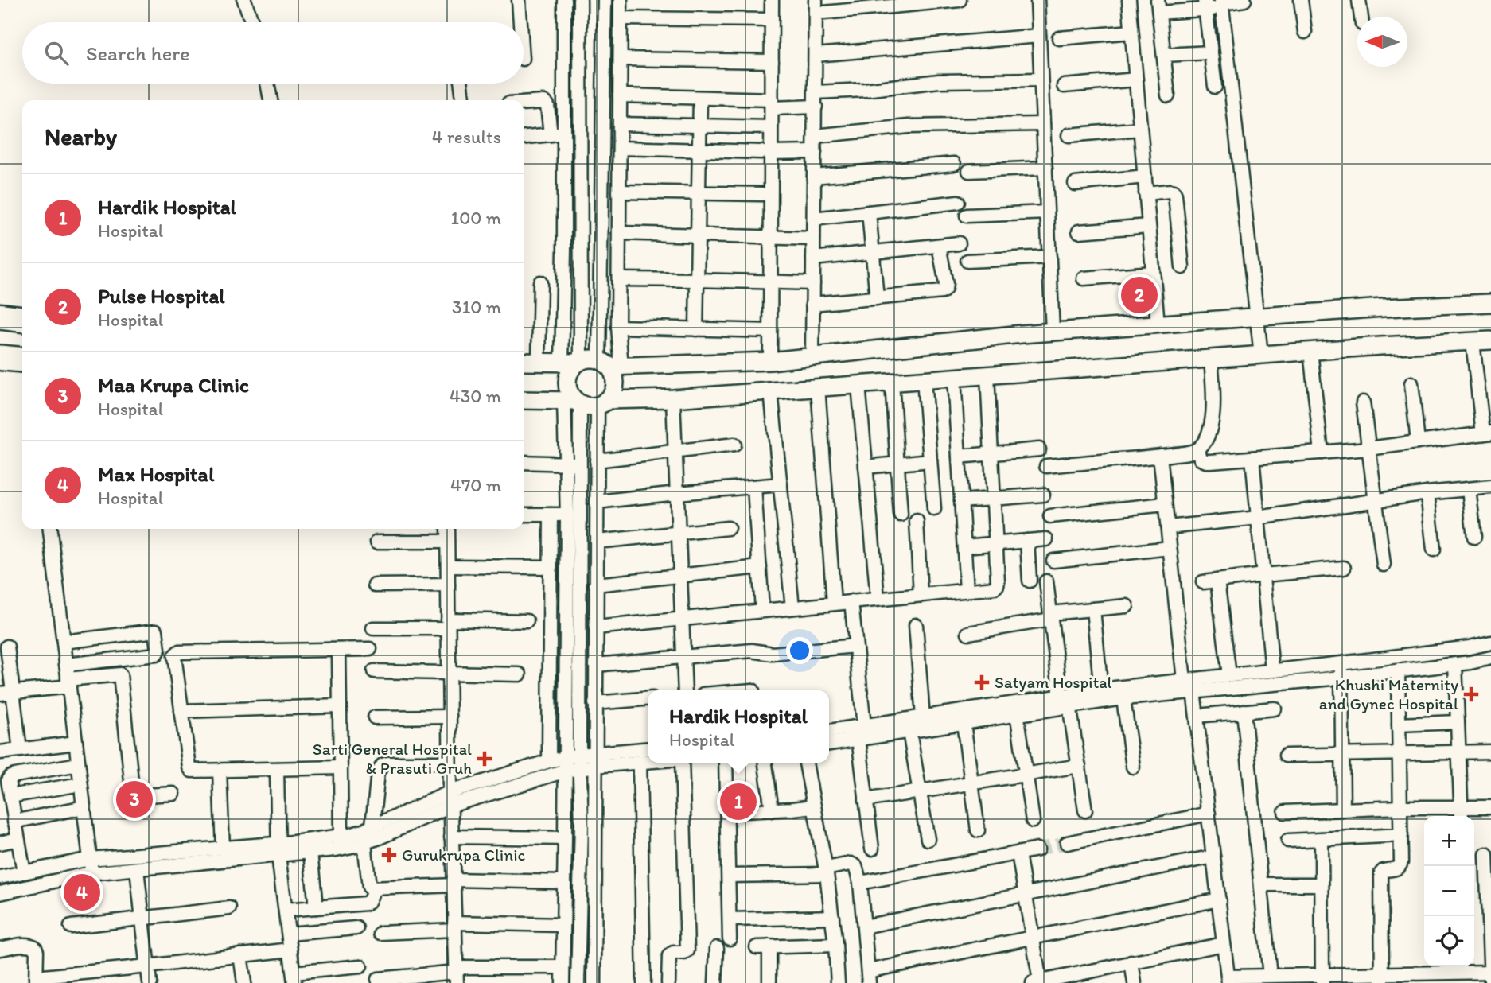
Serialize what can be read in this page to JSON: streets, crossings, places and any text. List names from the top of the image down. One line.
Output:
{"places":{"health":["Satyam Hospital","Khushi Maternity and Gynec Hospital","Sarti General Hospital & Prasuti Gruh","Gurukrupa Clinic"]},"north":"left","page":{"search":"Search here","heading":["Nearby","4 results"],"list":[{"mark":"1","name":"Hardik Hospital","note":"Hospital","value":"100 m"},{"mark":"2","name":"Pulse Hospital","note":"Hospital","value":"310 m"},{"mark":"3","name":"Maa Krupa Clinic","note":"Hospital","value":"430 m"},{"mark":"4","name":"Max Hospital","note":"Hospital","value":"470 m"}],"pins":["2","3","1","4"],"popup":["Hardik Hospital","Hospital"],"map_buttons":["+","−"]}}
